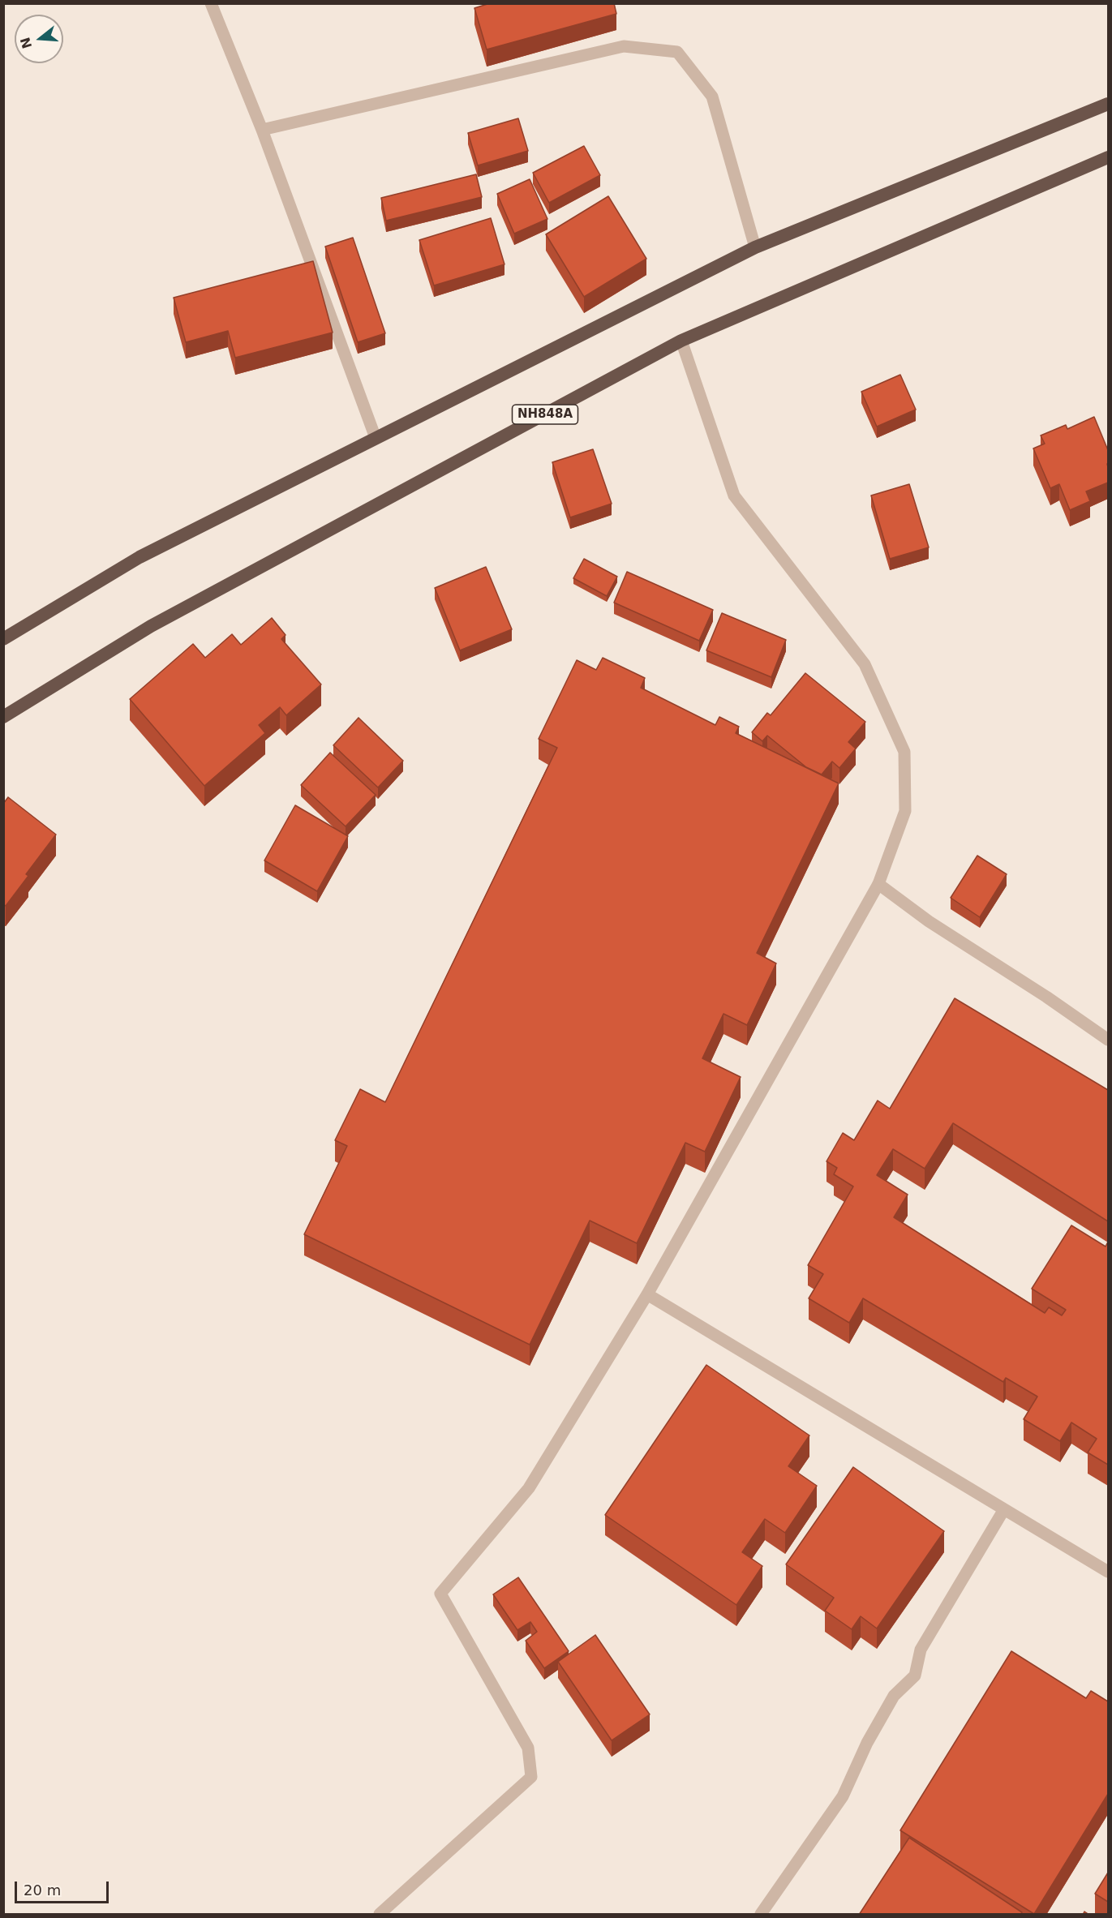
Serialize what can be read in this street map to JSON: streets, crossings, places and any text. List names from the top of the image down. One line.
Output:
{"streets":{"highway":["NH848A"]},"scale_bar":"20 m","north":"left"}
